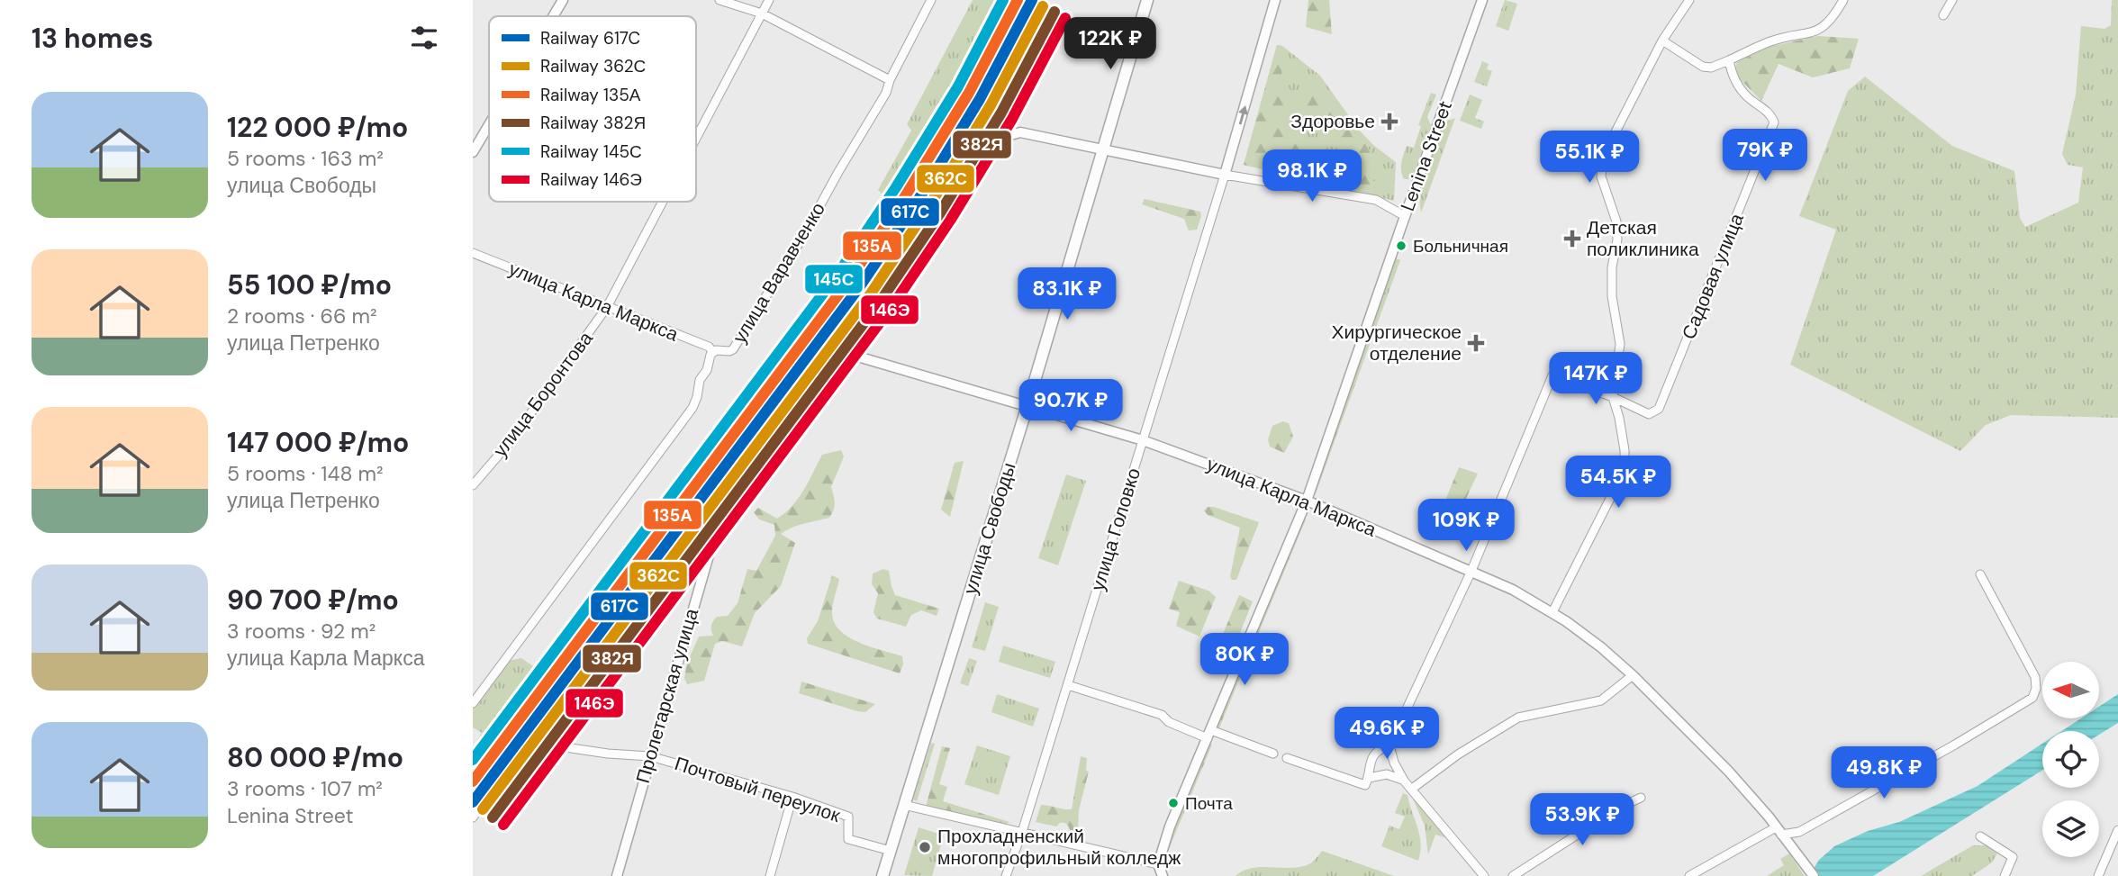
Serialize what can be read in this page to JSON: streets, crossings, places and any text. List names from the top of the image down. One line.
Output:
{"streets":{"main road":["улица Свободы"],"street":["Lenina Street","улица Варавченко","Садовая улица","улица Карла Маркса","улица Боронтова","улица Головко","Пролетарская улица","Почтовый переулок"]},"crossings":[["Lenina Street","улица Карла Маркса"],["улица Варавченко","улица Карла Маркса"],["улица Карла Маркса","улица Боронтова"],["улица Карла Маркса","улица Свободы"],["улица Карла Маркса","улица Головко"],["улица Карла Маркса","Пролетарская улица"],["улица Свободы","Пролетарская улица"],["улица Свободы","Почтовый переулок"],["Пролетарская улица","Почтовый переулок"]],"places":{"health":["Здоровье","Детская поликлиника","Хирургическое отделение"],"other":["Больничная","Почта","Прохладненский многопрофильный колледж"]},"lines":["rail line 617C","rail line 135А","rail line 145С","rail line 362С","rail line 382Я","rail line 146Э"],"legend":["Railway 617C","Railway 362С","Railway 135А","Railway 382Я","Railway 145С","Railway 146Э"],"north":"left","page":{"heading":"13 homes","price":["122K ₽","79K ₽","55.1K ₽","98.1K ₽","83.1K ₽","147K ₽","90.7K ₽","54.5K ₽","109K ₽","80K ₽","49.6K ₽","49.8K ₽","53.9K ₽"],"list":[{"name":"122 000 ₽/mo","note":"5 rooms · 163 m² · улица Свободы"},{"name":"55 100 ₽/mo","note":"2 rooms · 66 m² · улица Петренко"},{"name":"147 000 ₽/mo","note":"5 rooms · 148 m² · улица Петренко"},{"name":"90 700 ₽/mo","note":"3 rooms · 92 m² · улица Карла Маркса"},{"name":"80 000 ₽/mo","note":"3 rooms · 107 m² · Lenina Street"}]}}
